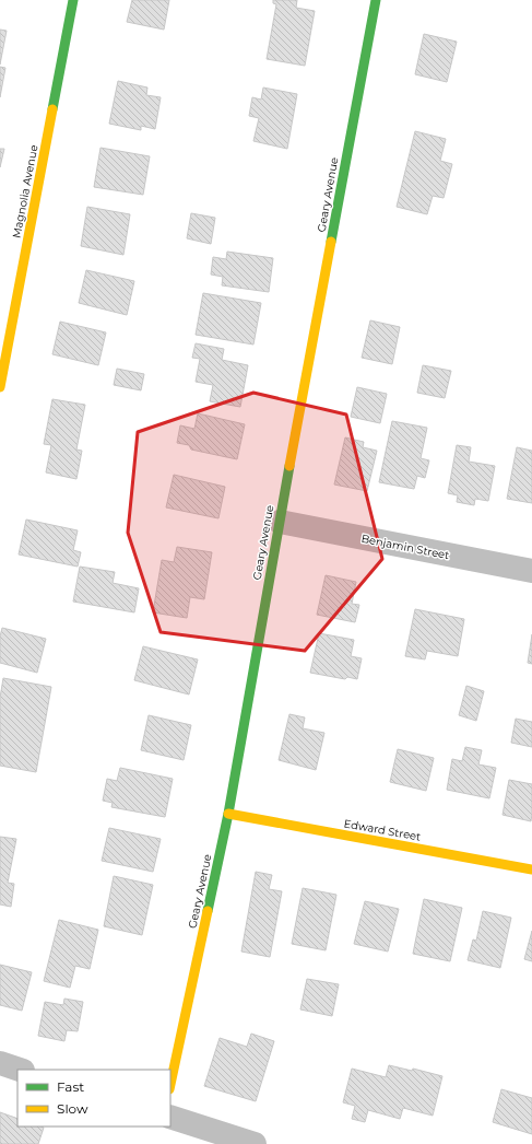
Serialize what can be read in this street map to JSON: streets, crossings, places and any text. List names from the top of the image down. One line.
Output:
{"streets":{"street":["Magnolia Avenue","Geary Avenue","Benjamin Street","Edward Street"]},"crossings":[["Geary Avenue","Benjamin Street"],["Geary Avenue","Edward Street"]],"legend":["Fast","Slow"]}
